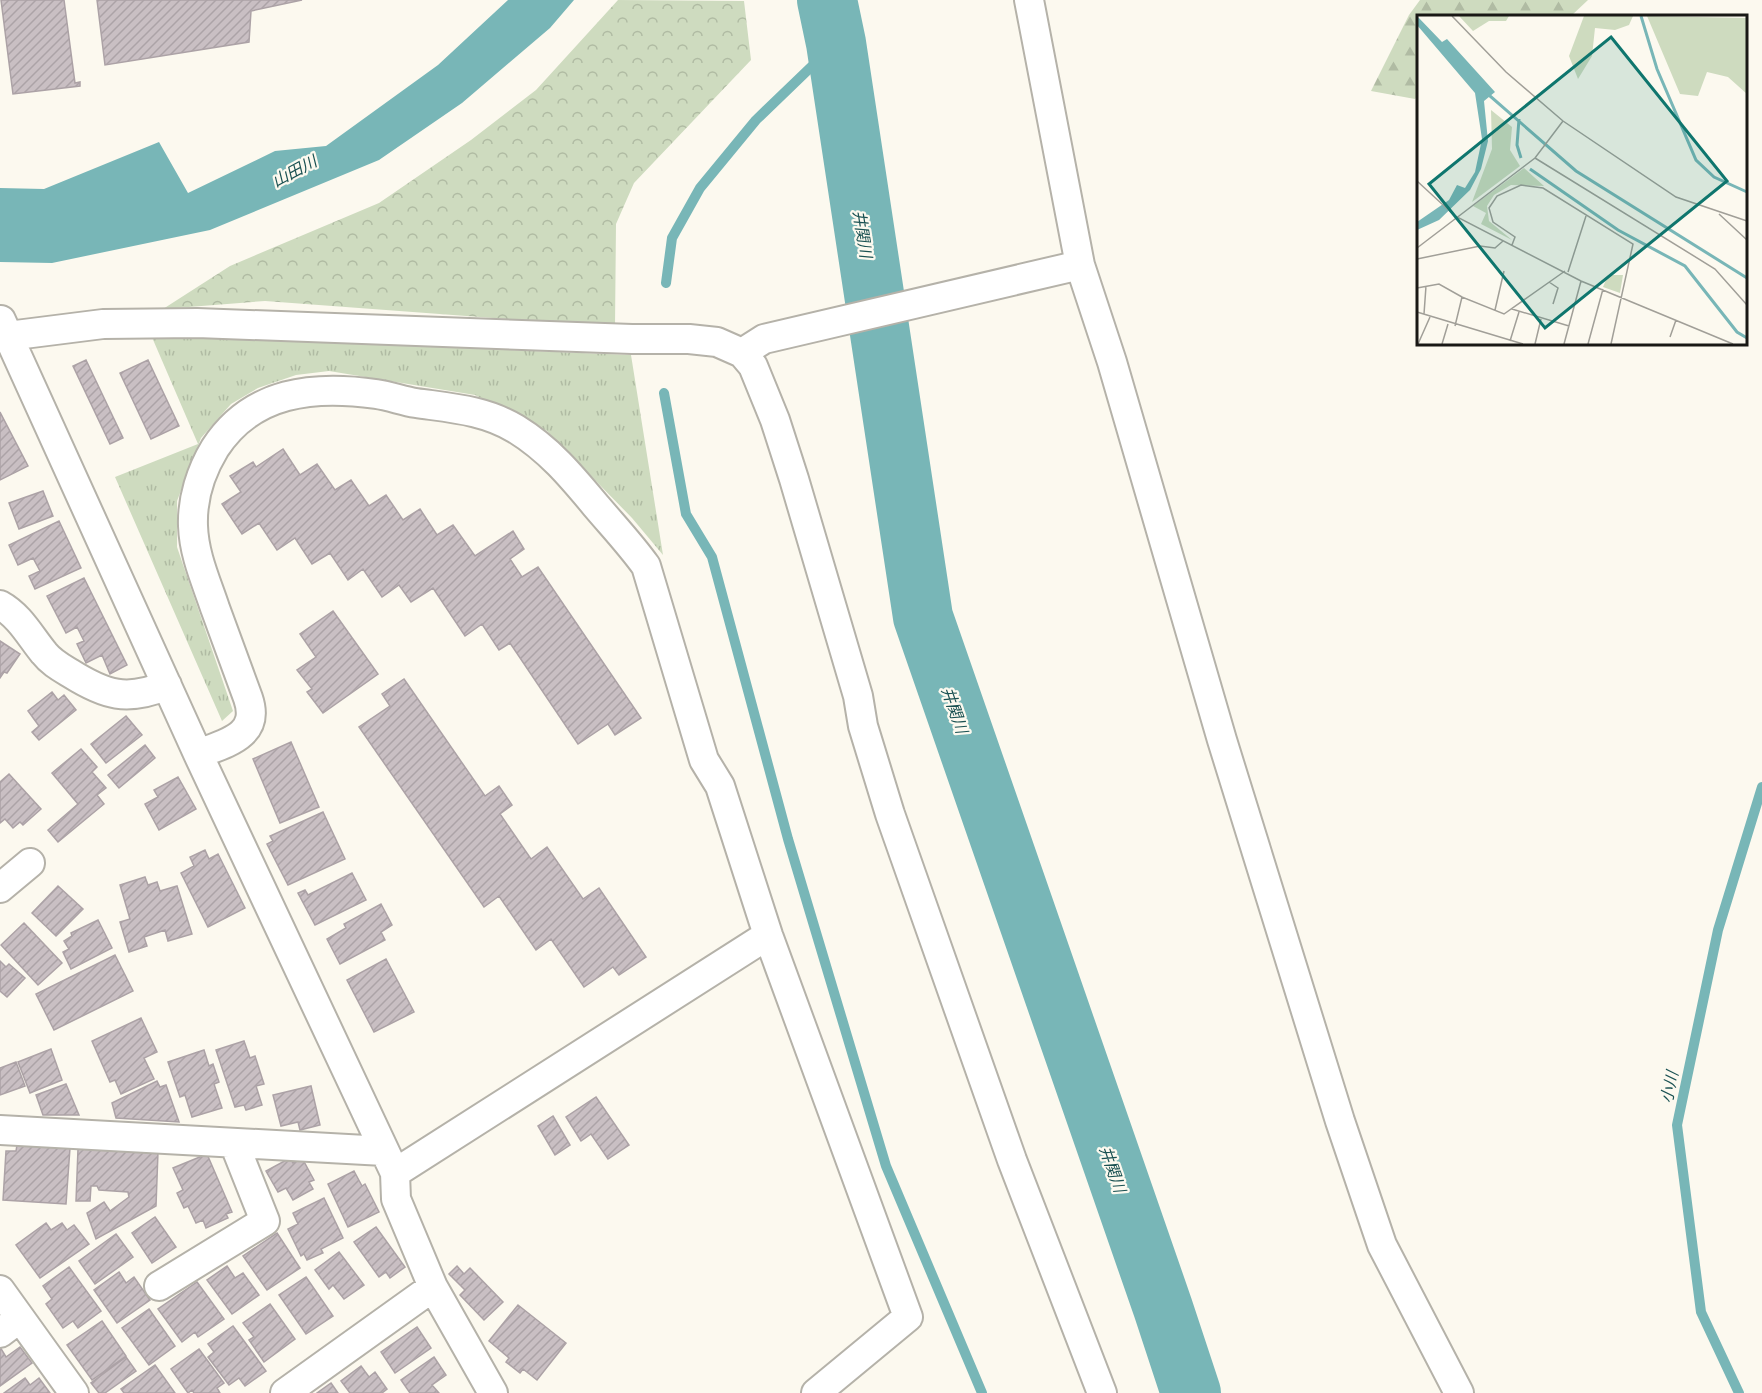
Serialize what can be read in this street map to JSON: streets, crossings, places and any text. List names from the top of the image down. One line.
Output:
{"water":["山田川","井関川","小川"]}
